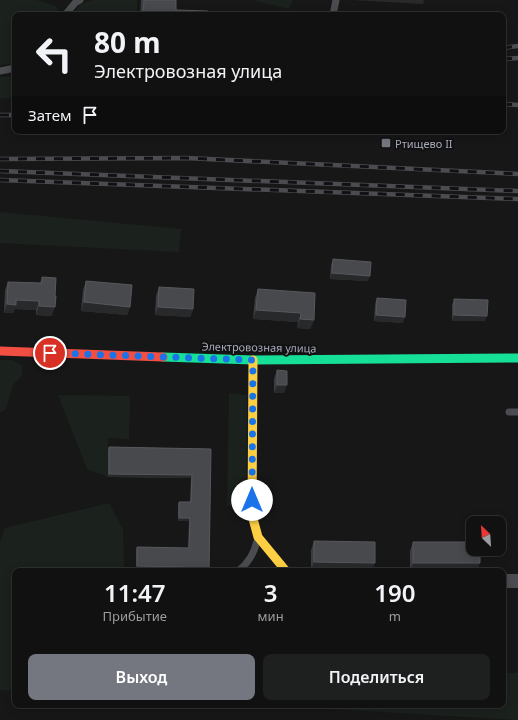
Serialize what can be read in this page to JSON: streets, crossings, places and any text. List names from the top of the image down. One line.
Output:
{"streets":{"street":["Электровозная улица"]},"places":{"transit":["Ртищево II"]},"north":"top left","page":{"turn":["80 m","Электровозная улица"],"then":"Затем","eta":["11:47","Прибытие","3","мин","190","m"],"buttons":["Выход","Поделиться"]}}
